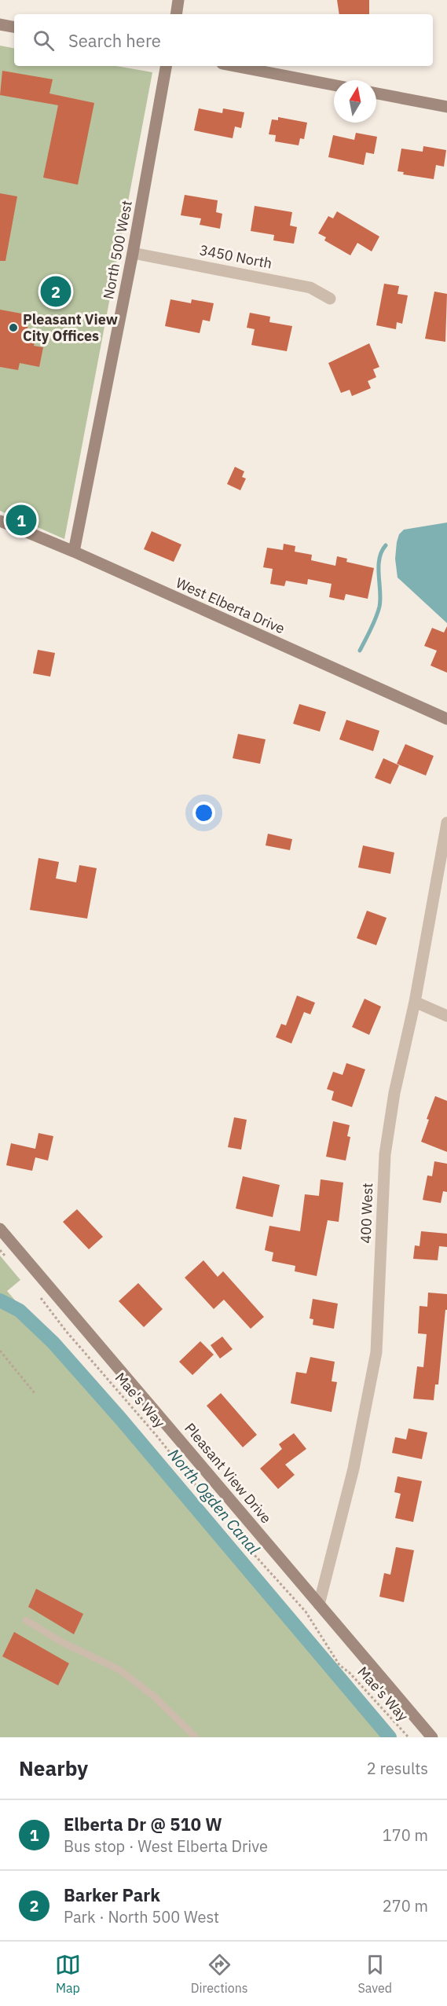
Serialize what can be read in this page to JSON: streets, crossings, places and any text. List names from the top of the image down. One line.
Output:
{"streets":{"street":["North 500 West","3450 North","West Elberta Drive","400 West","Pleasant View Drive"],"path":["Mae's Way"]},"crossings":[["North 500 West","3450 North"],["North 500 West","West Elberta Drive"],["400 West","Pleasant View Drive"]],"water":["North Ogden Canal"],"places":["Pleasant View City Offices"],"north":"top","page":{"search":"Search here","pins":["2","1"],"heading":["Nearby","2 results"],"list":[{"mark":"1","name":"Elberta Dr @ 510 W","note":"Bus stop · West Elberta Drive","value":"170 m"},{"mark":"2","name":"Barker Park","note":"Park · North 500 West","value":"270 m"}],"nav":["Map","Directions","Saved"]}}
